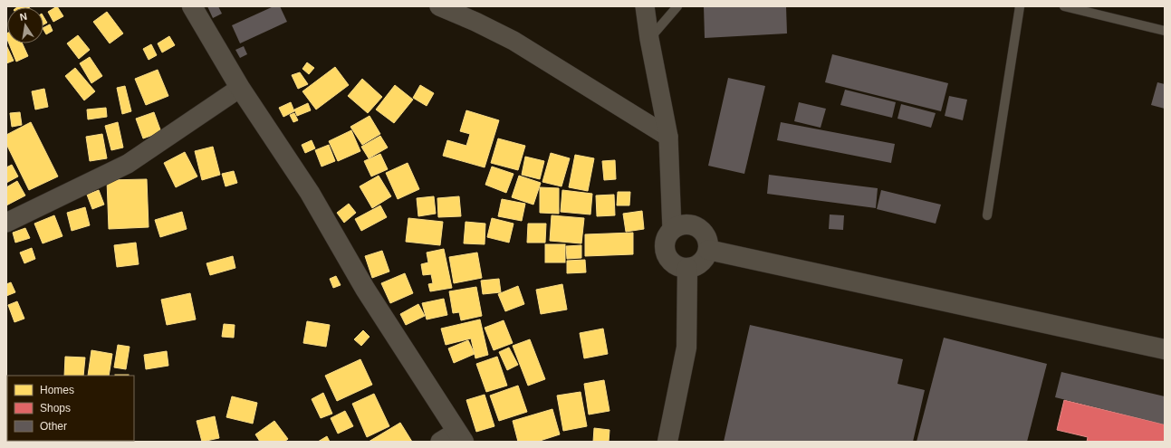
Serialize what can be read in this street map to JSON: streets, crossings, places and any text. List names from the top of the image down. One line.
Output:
{"legend":["Homes","Shops","Other"],"north":"top"}
